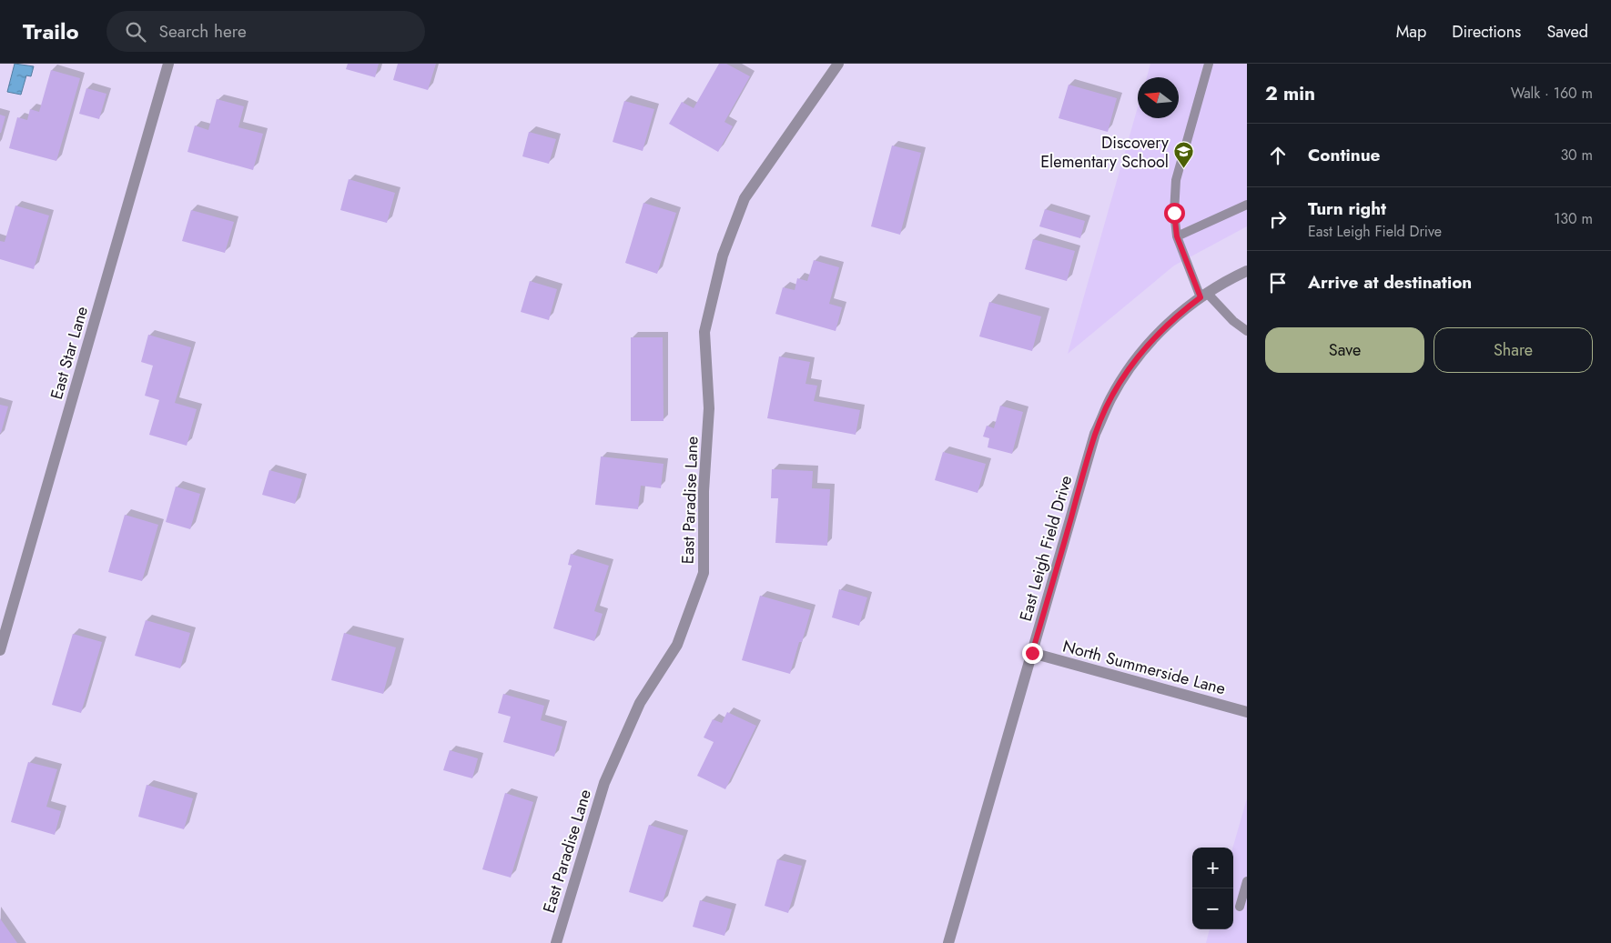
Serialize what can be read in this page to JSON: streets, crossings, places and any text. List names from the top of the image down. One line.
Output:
{"streets":{"street":["East Star Lane","East Paradise Lane","East Leigh Field Drive","North Summerside Lane"]},"crossings":[["East Leigh Field Drive","North Summerside Lane"]],"places":{"school or university":["Discovery Elementary School"]},"north":"left","page":{"header":"Trailo","search":"Search here","nav":["Map","Directions","Saved"],"heading":["2 min","Walk · 160 m"],"list":[["Continue","30 m"],["Turn right","East Leigh Field Drive","130 m"],"Arrive at destination"],"buttons":["Save","Share"],"map_buttons":["+","−"]}}
